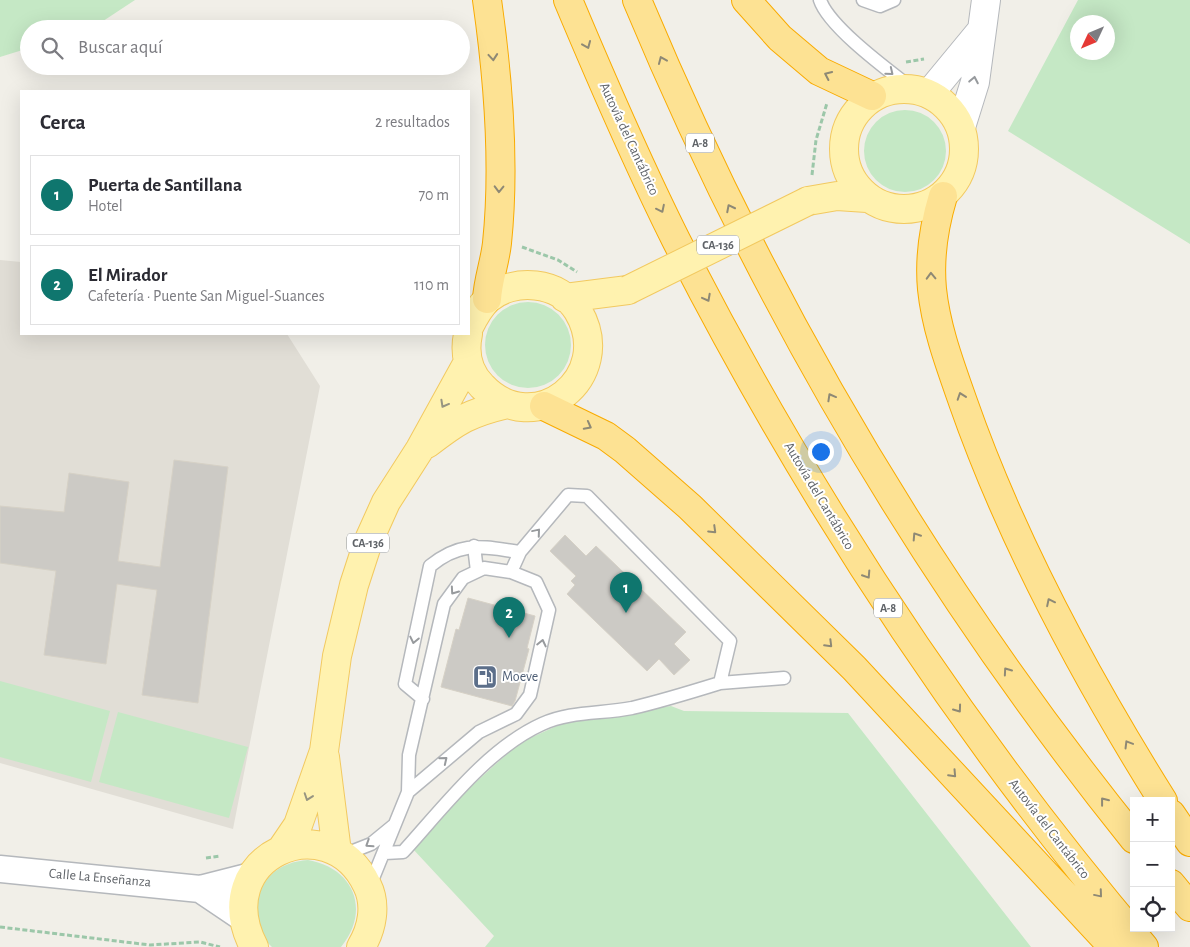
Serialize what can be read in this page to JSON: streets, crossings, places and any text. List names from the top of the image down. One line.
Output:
{"streets":{"highway":["Autovía del Cantábrico","A-8"],"main road":["CA-136"],"street":["Calle La Enseñanza"]},"places":{"fuel station":["Moeve"]},"north":"bottom left","page":{"search":"Buscar aquí","heading":["Cerca","2 resultados"],"list":[{"mark":"1","name":"Puerta de Santillana","note":"Hotel","value":"70 m"},{"mark":"2","name":"El Mirador","note":"Cafetería · Puente San Miguel-Suances","value":"110 m"}],"pins":["1","2"],"map_buttons":["+","−"]}}
